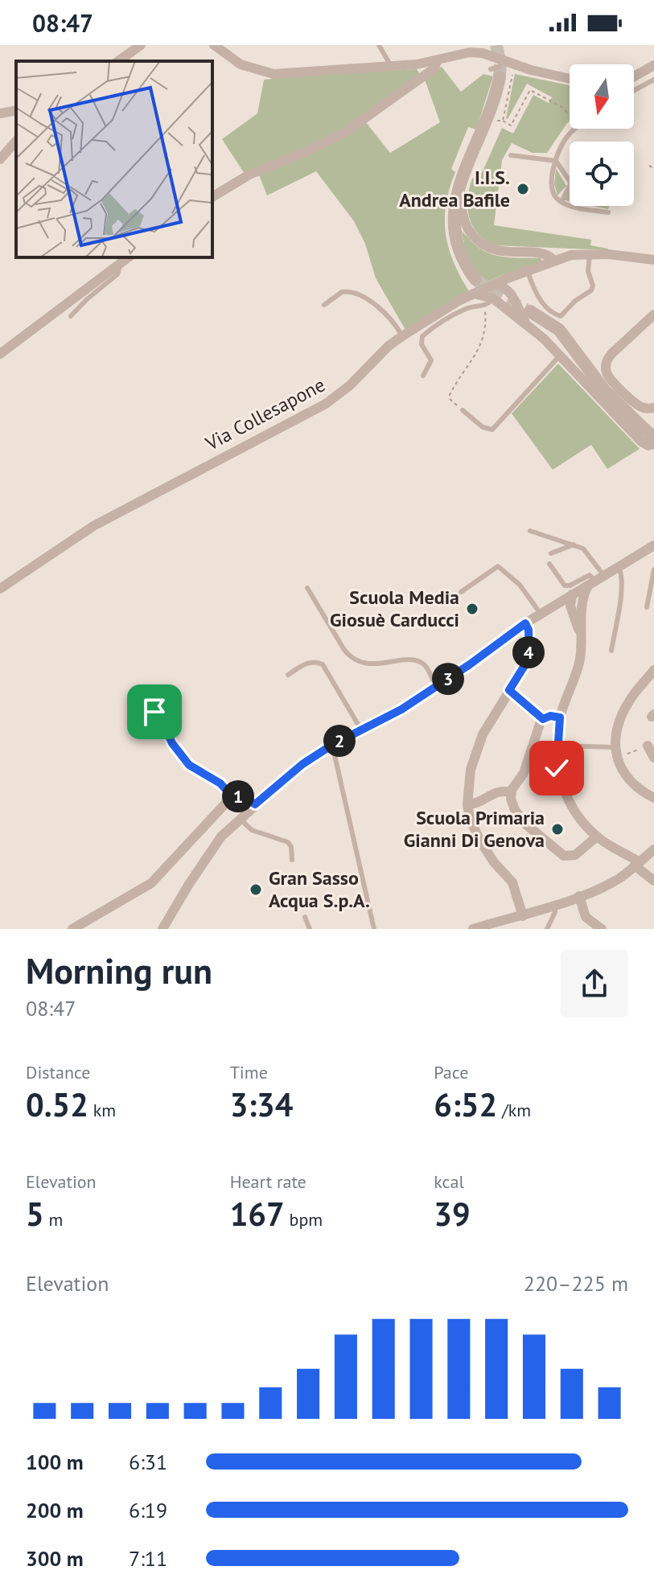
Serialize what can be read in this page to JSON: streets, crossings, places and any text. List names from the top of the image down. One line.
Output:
{"streets":{"street":["Via Collesapone"]},"places":["I.I.S. Andrea Bafile","Scuola Media Giosuè Carducci","Scuola Primaria Gianni Di Genova","Gran Sasso Acqua S.p.A."],"north":"bottom","page":{"status":"08:47","pins":["4","3","2","1"],"heading":["Morning run","08:47"],"stats":[["Distance","0.52 km"],["Time","3:34"],["Pace","6:52 /km"],["Elevation","5 m"],["Heart rate","167 bpm"],["kcal","39"]],"chart":["Elevation","220–225 m"],"list":[{"name":"100 m","note":"6:31"},{"name":"200 m","note":"6:19"},{"name":"300 m","note":"7:11"}]}}
